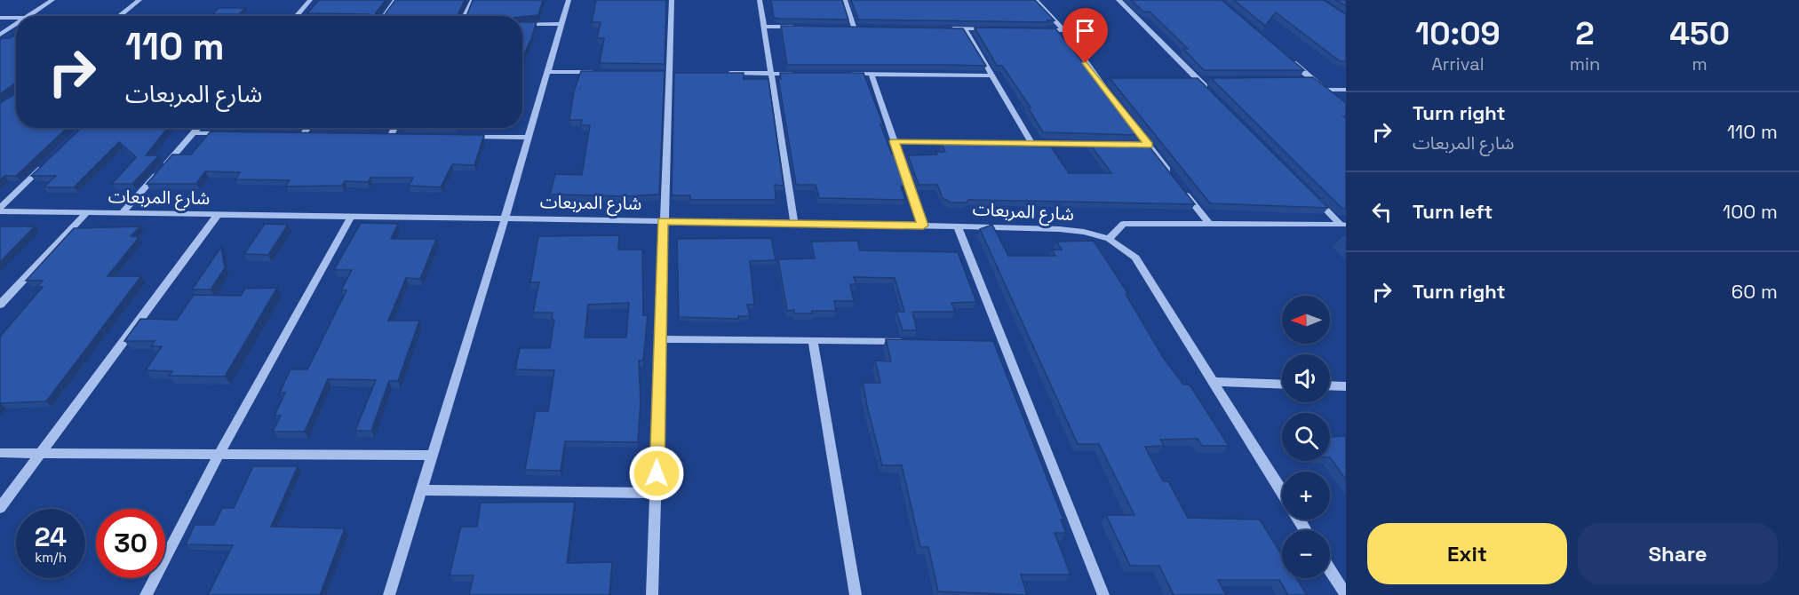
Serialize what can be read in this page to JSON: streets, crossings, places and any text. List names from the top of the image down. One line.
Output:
{"streets":{"street":["شارع المربعات"]},"north":"left","page":{"eta":["10:09","Arrival","2","min","450","m"],"turn":["110 m","شارع المربعات"],"list":[{"name":"Turn right","note":"شارع المربعات","value":"110 m"},{"name":"Turn left","value":"100 m"},{"name":"Turn right","value":"60 m"}],"map_buttons":["+","−"],"speed":"24 km/h","limit":"30","buttons":["Exit","Share"]}}
